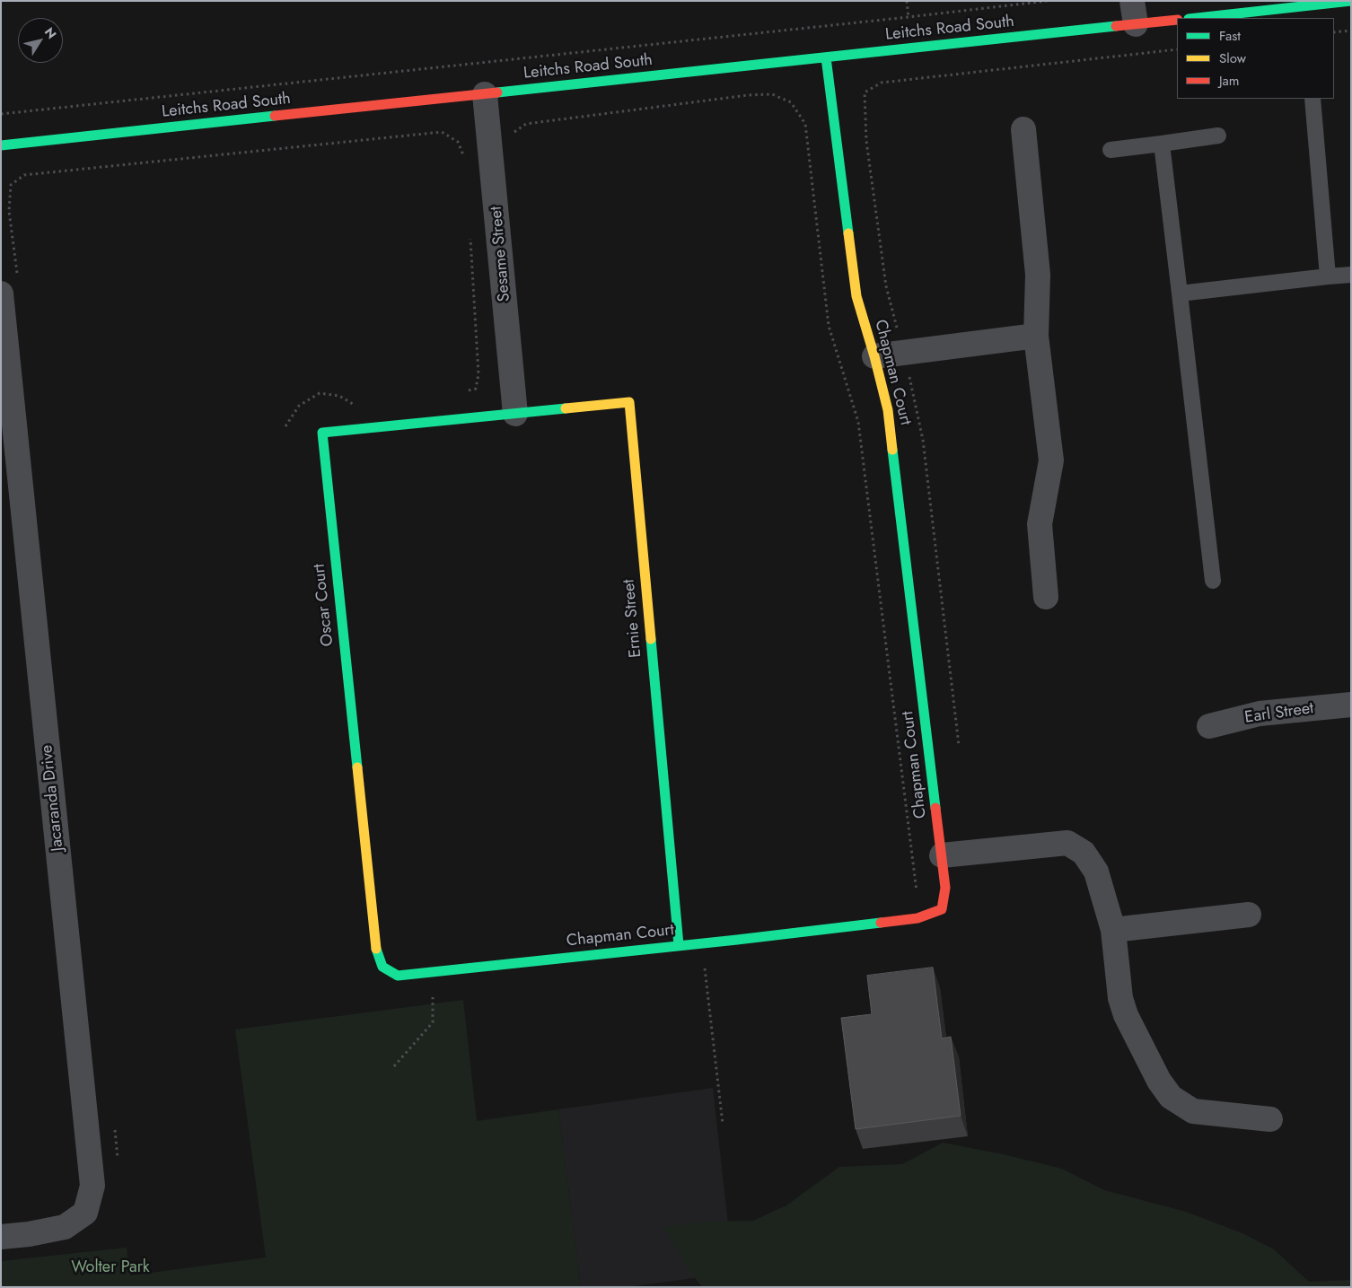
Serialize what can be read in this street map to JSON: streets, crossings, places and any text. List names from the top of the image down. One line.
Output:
{"streets":{"street":["Leitchs Road South","Sesame Street","Chapman Court","Oscar Court","Ernie Street","Earl Street","Jacaranda Drive"]},"crossings":[["Leitchs Road South","Sesame Street"],["Leitchs Road South","Chapman Court"],["Sesame Street","Oscar Court"],["Sesame Street","Ernie Street"],["Chapman Court","Oscar Court"],["Chapman Court","Ernie Street"],["Oscar Court","Ernie Street"]],"parks":["Wolter Park"],"legend":["Fast","Slow","Jam"],"north":"top right"}
